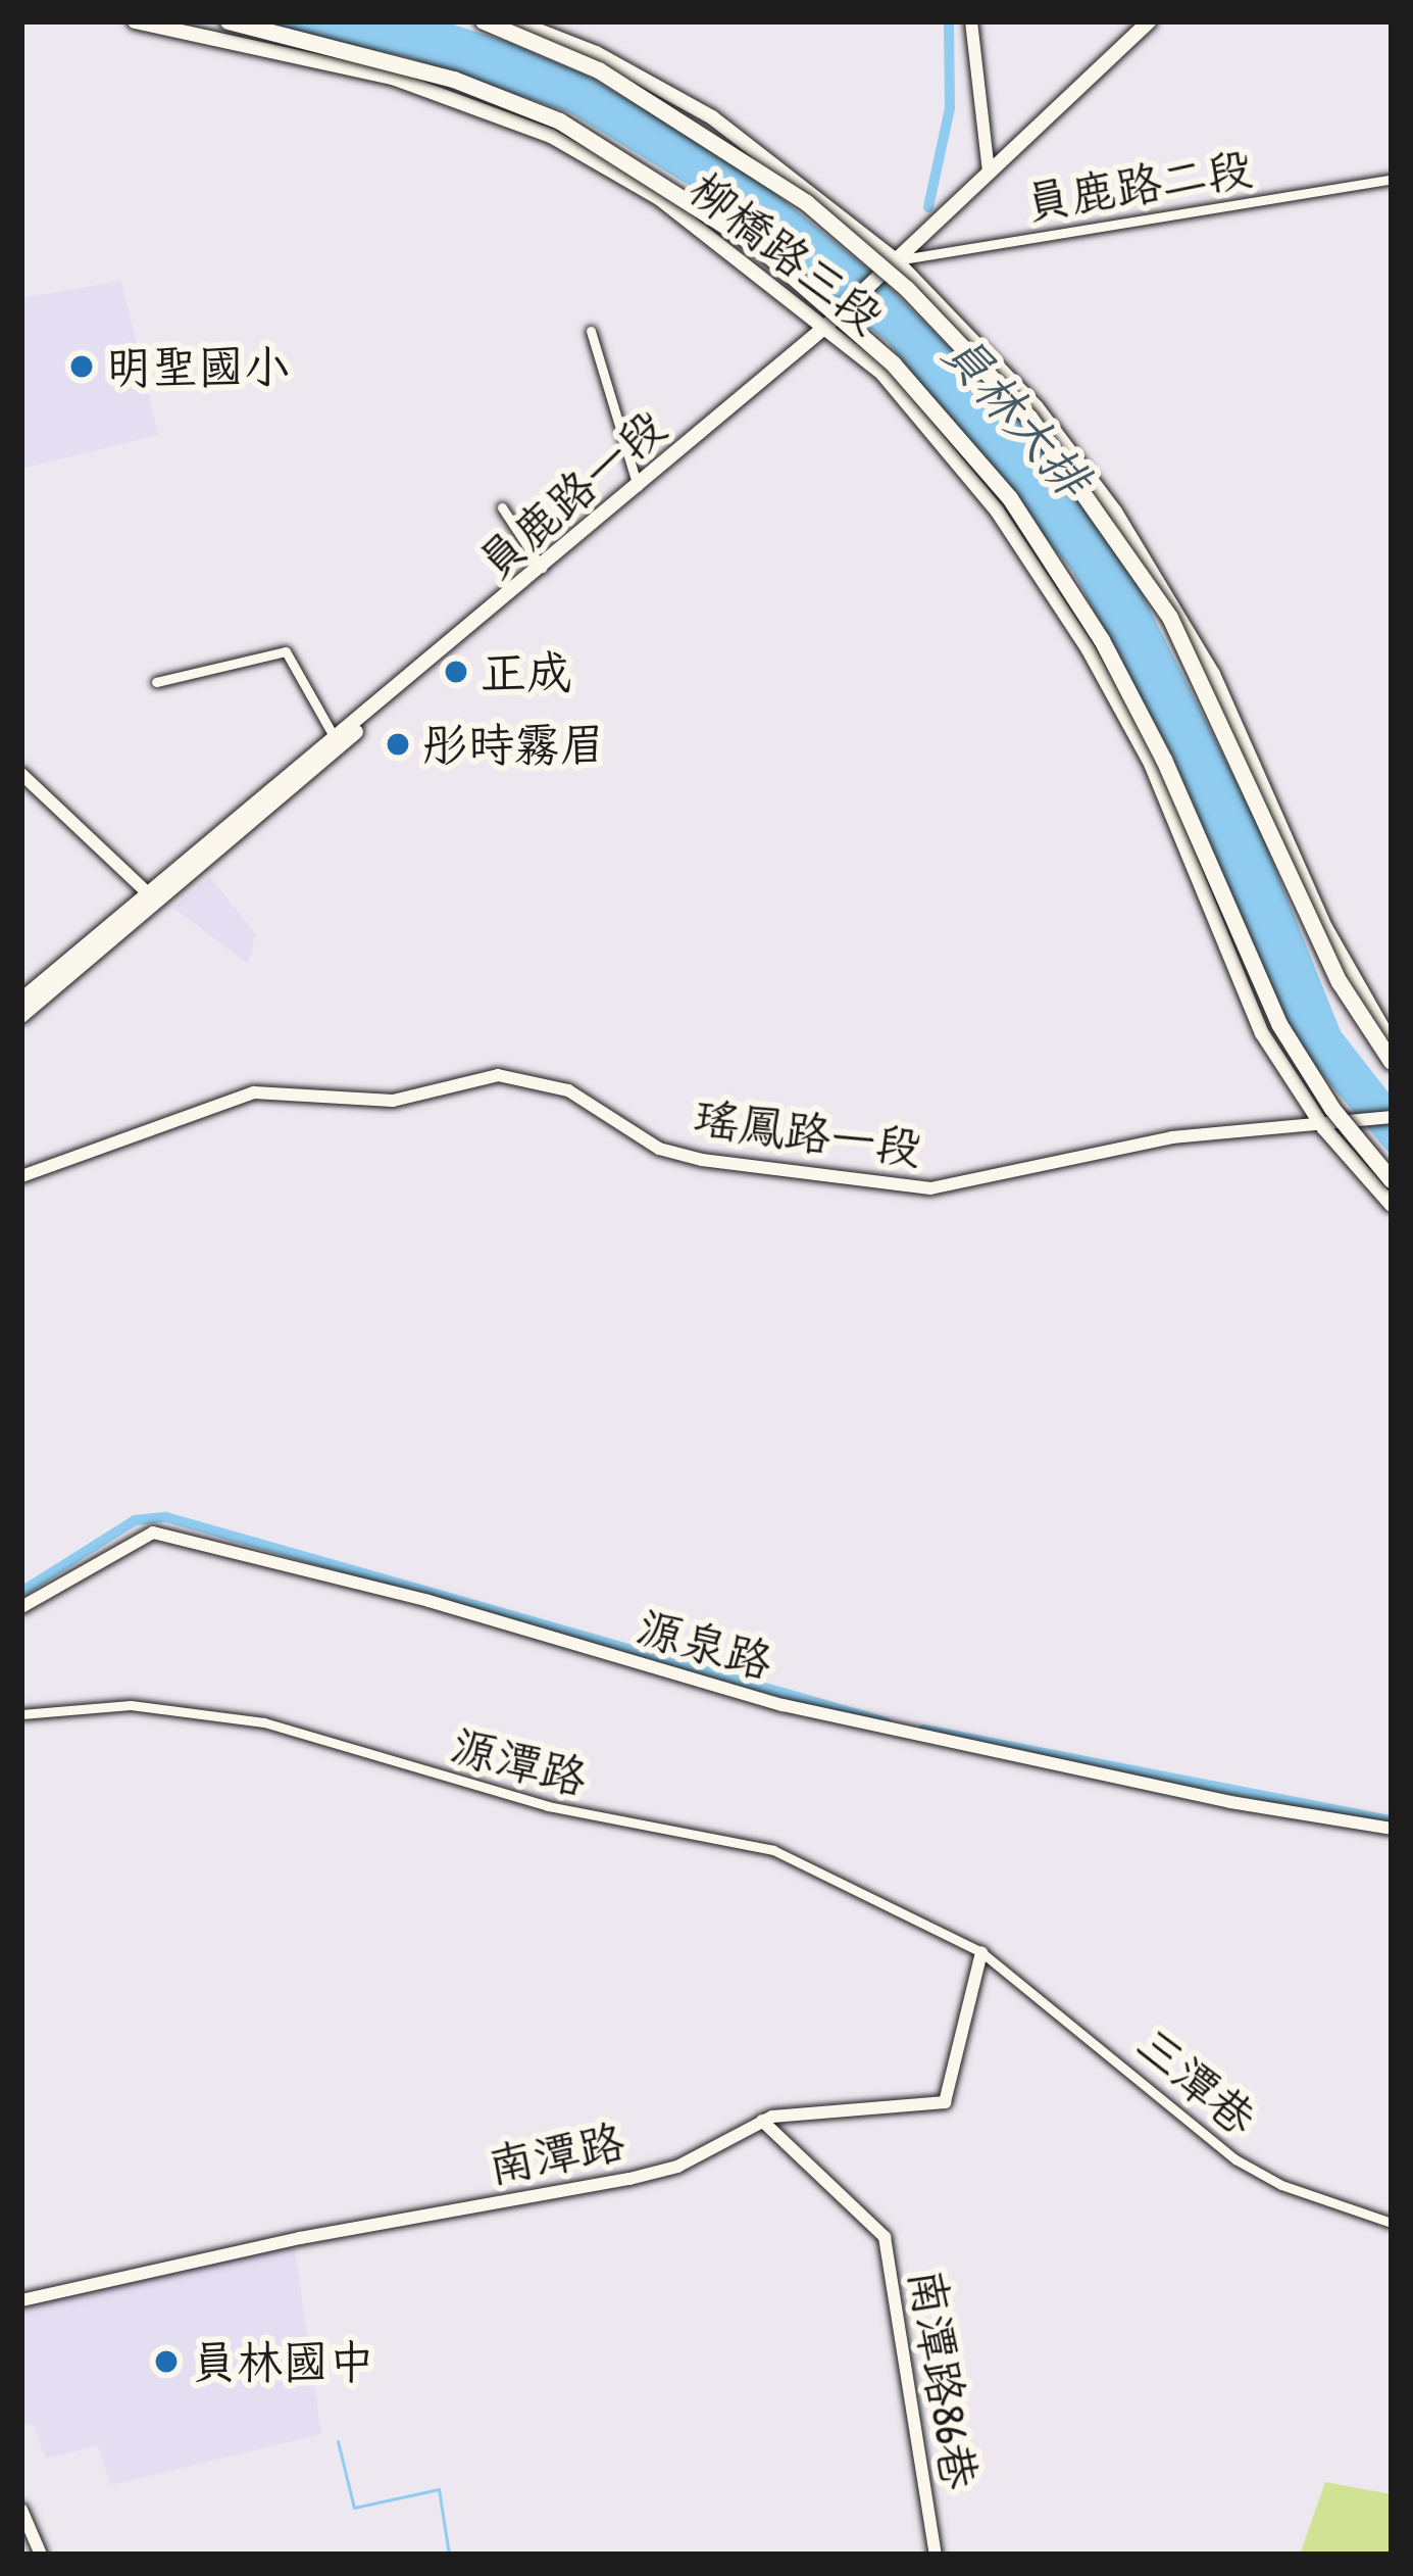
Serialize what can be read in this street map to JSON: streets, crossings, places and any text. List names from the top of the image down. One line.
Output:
{"streets":{"main road":["柳橋路三段","員鹿路一段"],"street":["員鹿路二段","瑤鳳路一段","源泉路","源潭路","三潭巷","南潭路","南潭路86巷"]},"crossings":[["員鹿路二段","柳橋路三段"],["員鹿路二段","員鹿路一段"],["柳橋路三段","員鹿路一段"],["柳橋路三段","瑤鳳路一段"],["源潭路","三潭巷"],["源潭路","南潭路"],["三潭巷","南潭路"],["南潭路","南潭路86巷"]],"water":["員林大排"],"places":["明聖國小","正成","彤時霧眉","員林國中"]}
